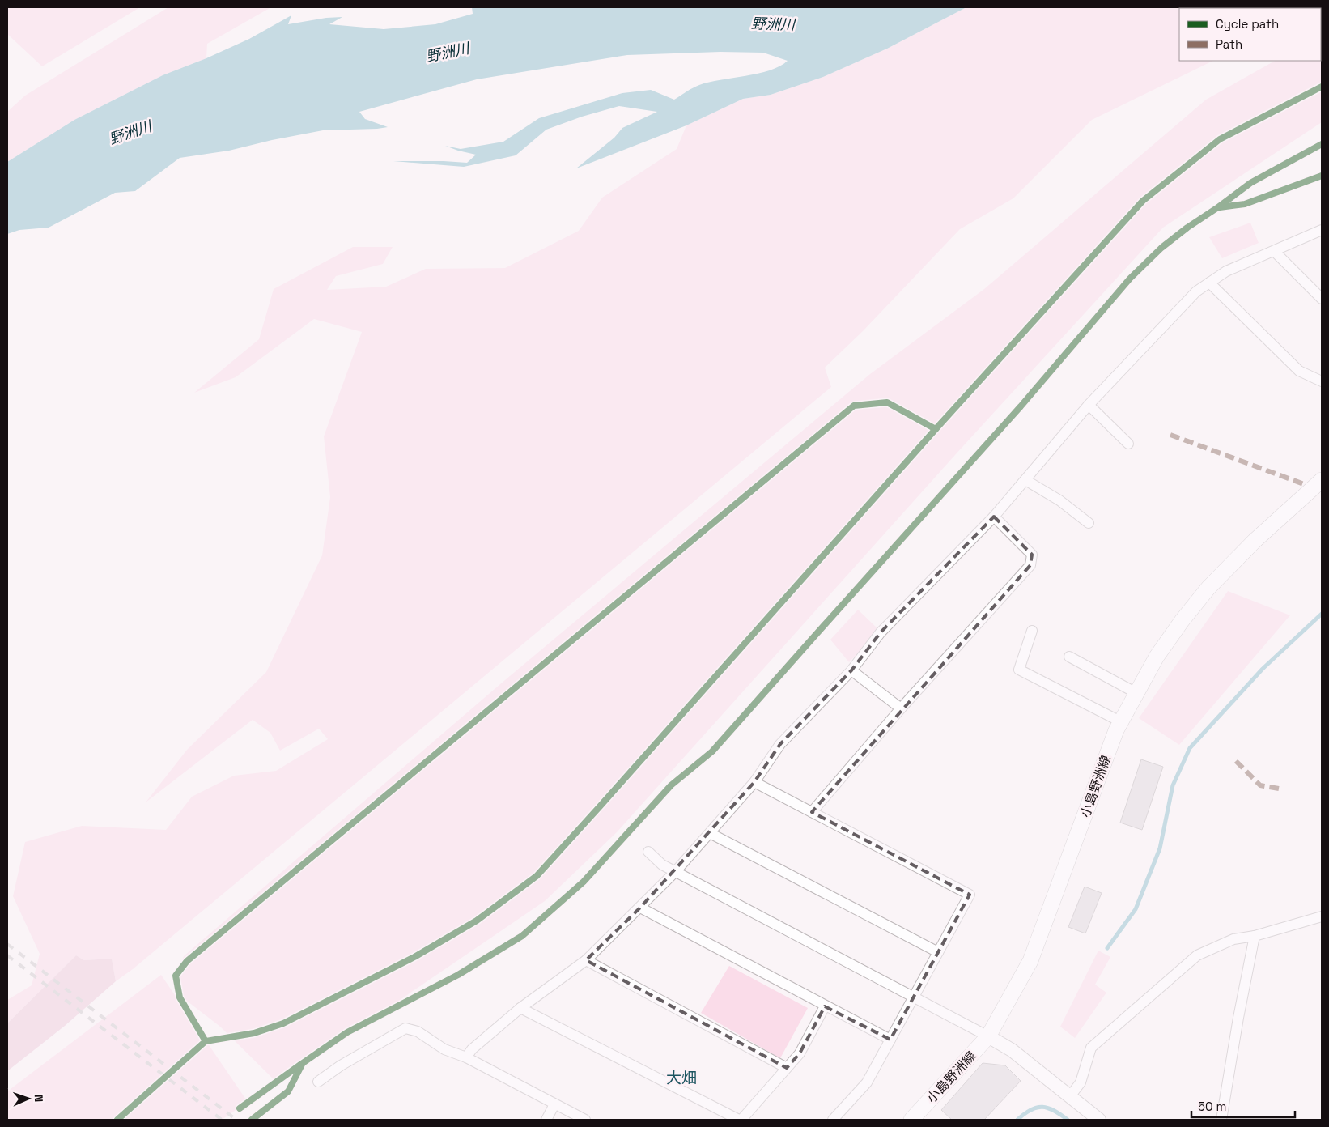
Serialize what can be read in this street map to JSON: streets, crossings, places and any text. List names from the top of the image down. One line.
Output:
{"streets":{"main road":["小島野洲線"]},"districts":["大畑"],"water":["野洲川"],"legend":["Cycle path","Path"],"scale_bar":"50 m","north":"right"}
